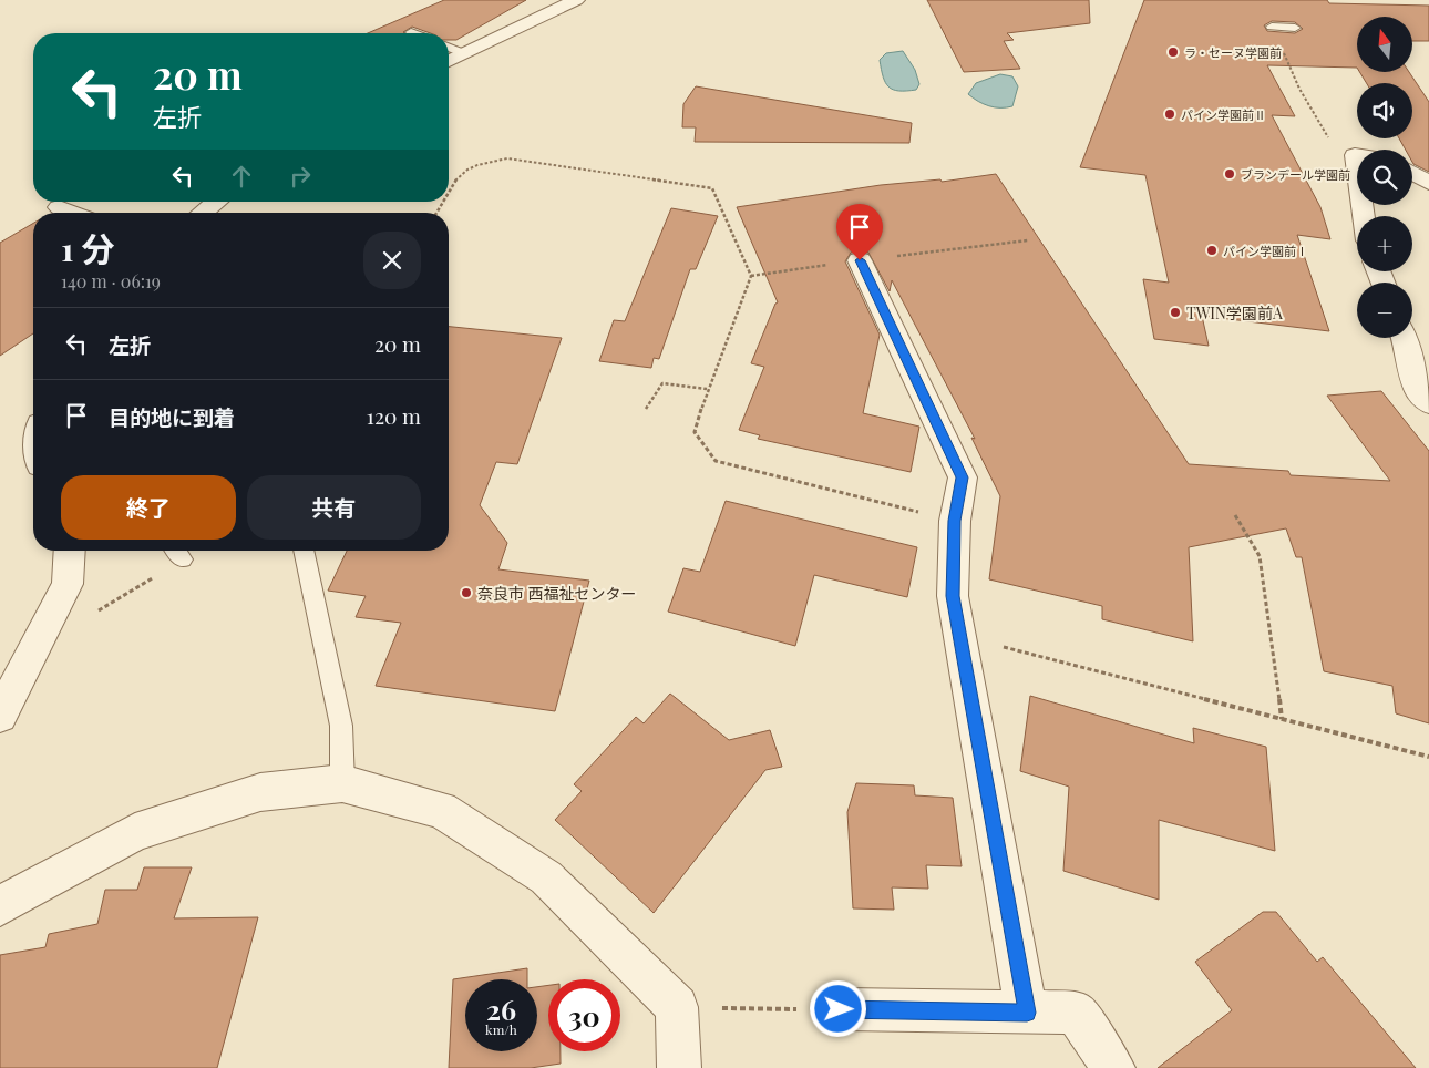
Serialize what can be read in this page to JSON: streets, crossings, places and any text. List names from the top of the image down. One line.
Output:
{"places":["ラ・セーヌ学園前","パイン学園前Ⅱ","ブランデール学園前","パイン学園前Ⅰ","TWIN学園前A","奈良市 西福祉センター"],"north":"top","page":{"map_buttons":["+","−"],"turn":["20 m","左折"],"heading":["1 分","140 m · 06:19"],"list":[{"name":"左折","value":"20 m"},{"name":"目的地に到着","value":"120 m"}],"buttons":["終了","共有"],"speed":"26 km/h","limit":"30"}}
